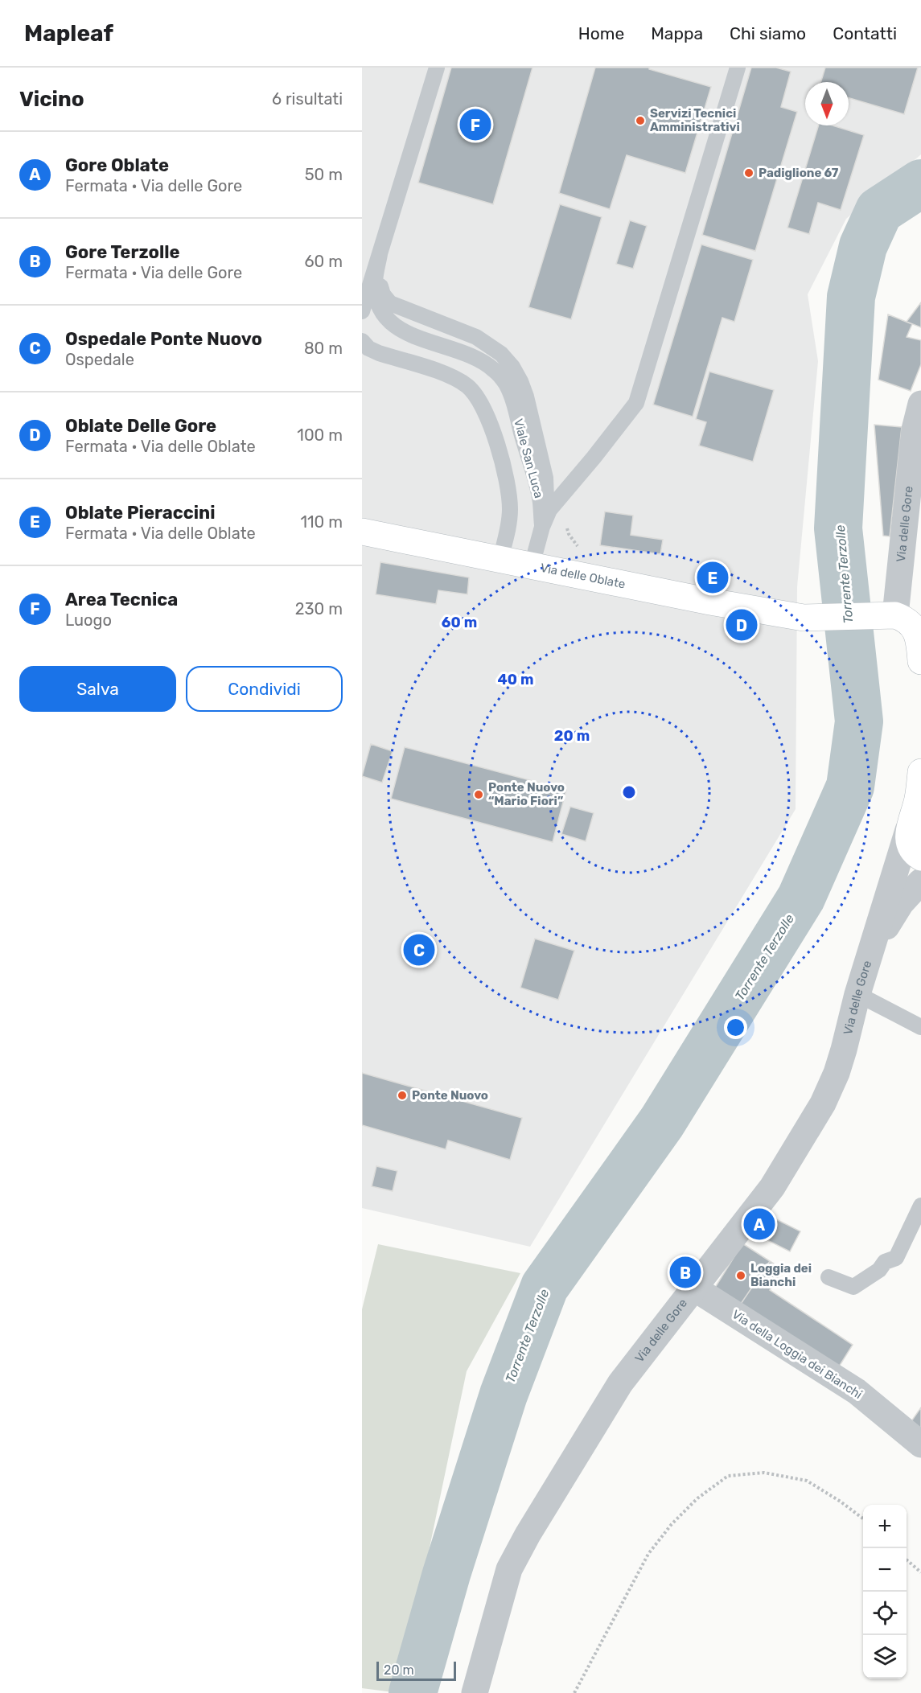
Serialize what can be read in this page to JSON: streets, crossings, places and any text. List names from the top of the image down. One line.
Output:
{"streets":{"main road":["Via delle Gore","Via delle Oblate"],"street":["Via della Loggia dei Bianchi"],"lane":["Viale San Luca"]},"crossings":[["Via delle Gore","Via delle Oblate"],["Via delle Gore","Via della Loggia dei Bianchi"]],"water":["Torrente Terzolle"],"places":["Servizi Tecnici Amministrativi","Padiglione 67","Ponte Nuovo “Mario Fiori”","Ponte Nuovo","Loggia dei Bianchi"],"scale_bar":"20 m","north":"bottom","page":{"header":"Mapleaf","nav":["Home","Mappa","Chi siamo","Contatti"],"heading":["Vicino","6 risultati"],"pins":["F","E","D","C","A","B"],"list":[{"mark":"A","name":"Gore Oblate","note":"Fermata · Via delle Gore","value":"50 m"},{"mark":"B","name":"Gore Terzolle","note":"Fermata · Via delle Gore","value":"60 m"},{"mark":"C","name":"Ospedale Ponte Nuovo","note":"Ospedale","value":"80 m"},{"mark":"D","name":"Oblate Delle Gore","note":"Fermata · Via delle Oblate","value":"100 m"},{"mark":"E","name":"Oblate Pieraccini","note":"Fermata · Via delle Oblate","value":"110 m"},{"mark":"F","name":"Area Tecnica","note":"Luogo","value":"230 m"}],"buttons":["Salva","Condividi"],"map_buttons":["+","−"],"scale":"20 m"},"rings":["60 m","40 m","20 m"]}
